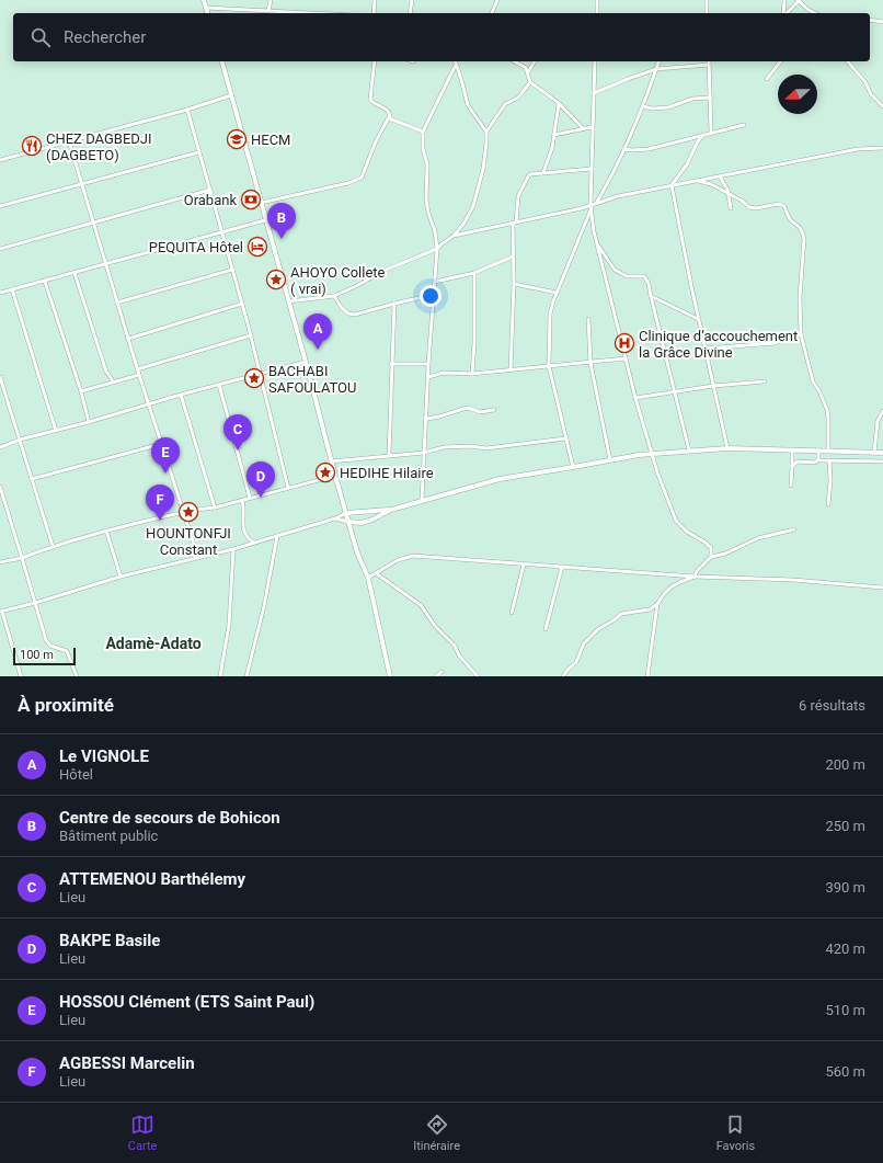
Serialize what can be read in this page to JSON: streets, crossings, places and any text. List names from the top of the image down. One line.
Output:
{"districts":["Adamè-Adato"],"places":{"school or university":["HECM"],"restaurant":["CHEZ DAGBEDJI (DAGBETO)"],"bank":["Orabank"],"hotel":["PEQUITA Hôtel"],"place":["AHOYO Collete ( vrai)","BACHABI SAFOULATOU","HEDIHE Hilaire","HOUNTONFJI Constant"],"hospital":["Clinique d’accouchement la Grâce Divine"]},"scale_bar":"100 m","north":"left","page":{"search":"Rechercher","pins":["B","A","C","E","D","F"],"scale":"100 m","heading":["À proximité","6 résultats"],"list":[{"mark":"A","name":"Le VIGNOLE","note":"Hôtel","value":"200 m"},{"mark":"B","name":"Centre de secours de Bohicon","note":"Bâtiment public","value":"250 m"},{"mark":"C","name":"ATTEMENOU Barthélemy","note":"Lieu","value":"390 m"},{"mark":"D","name":"BAKPE Basile","note":"Lieu","value":"420 m"},{"mark":"E","name":"HOSSOU Clément (ETS Saint Paul)","note":"Lieu","value":"510 m"},{"mark":"F","name":"AGBESSI Marcelin","note":"Lieu","value":"560 m"}],"nav":["Carte","Itinéraire","Favoris"]}}
